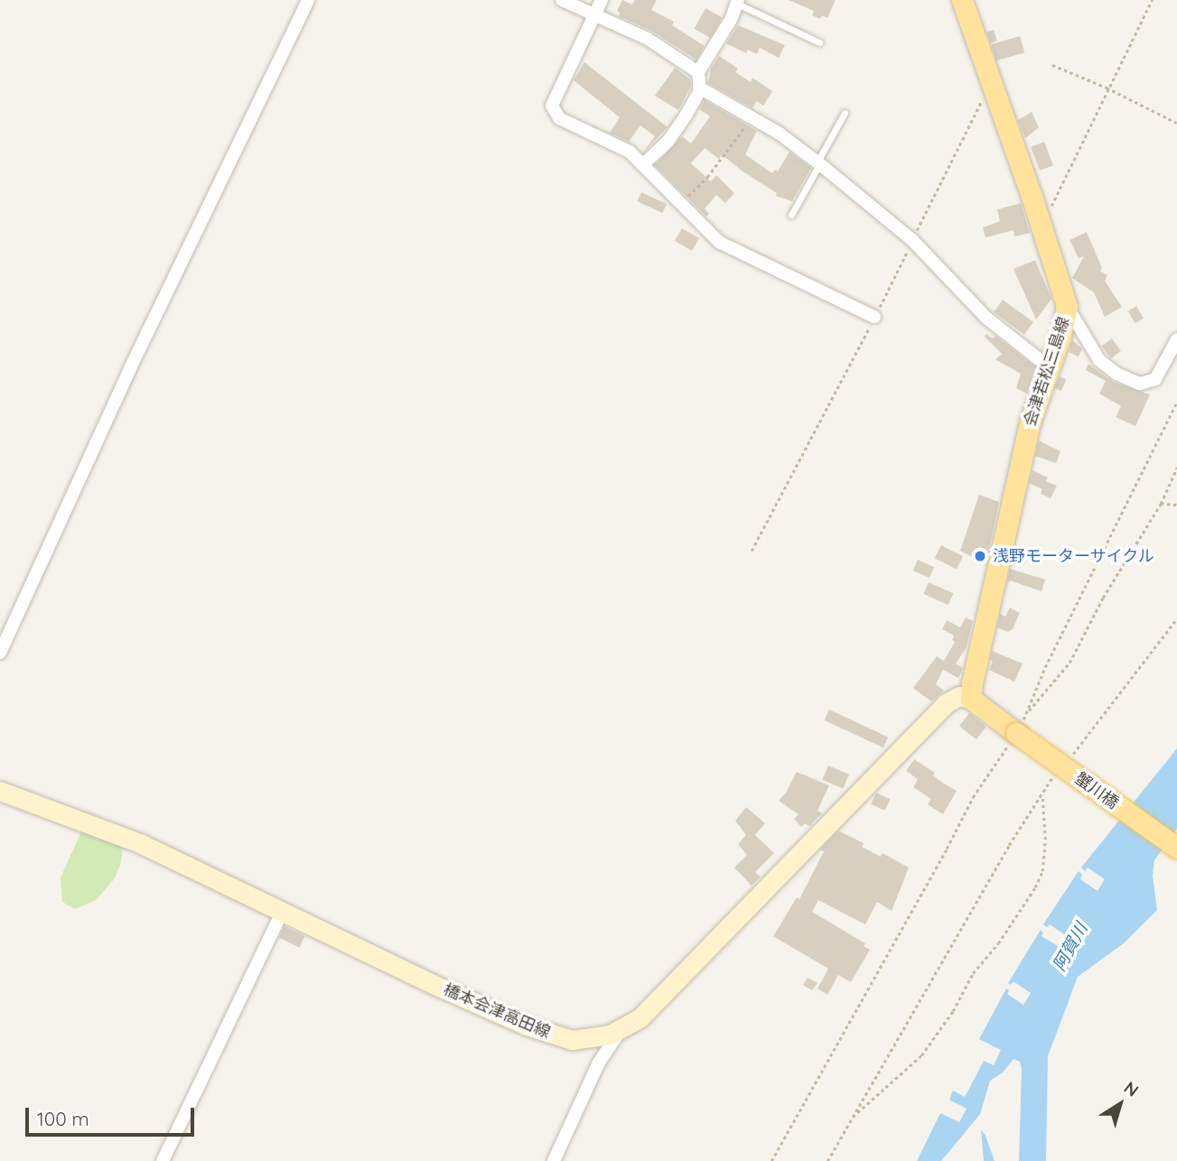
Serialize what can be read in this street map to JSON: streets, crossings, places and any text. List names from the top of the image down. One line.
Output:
{"streets":{"main road":["会津若松三島線","蟹川橋","橋本会津高田線"]},"crossings":[["会津若松三島線","橋本会津高田線"]],"water":["阿賀川"],"places":["浅野モーターサイクル"],"scale_bar":"100 m","north":"top right"}
